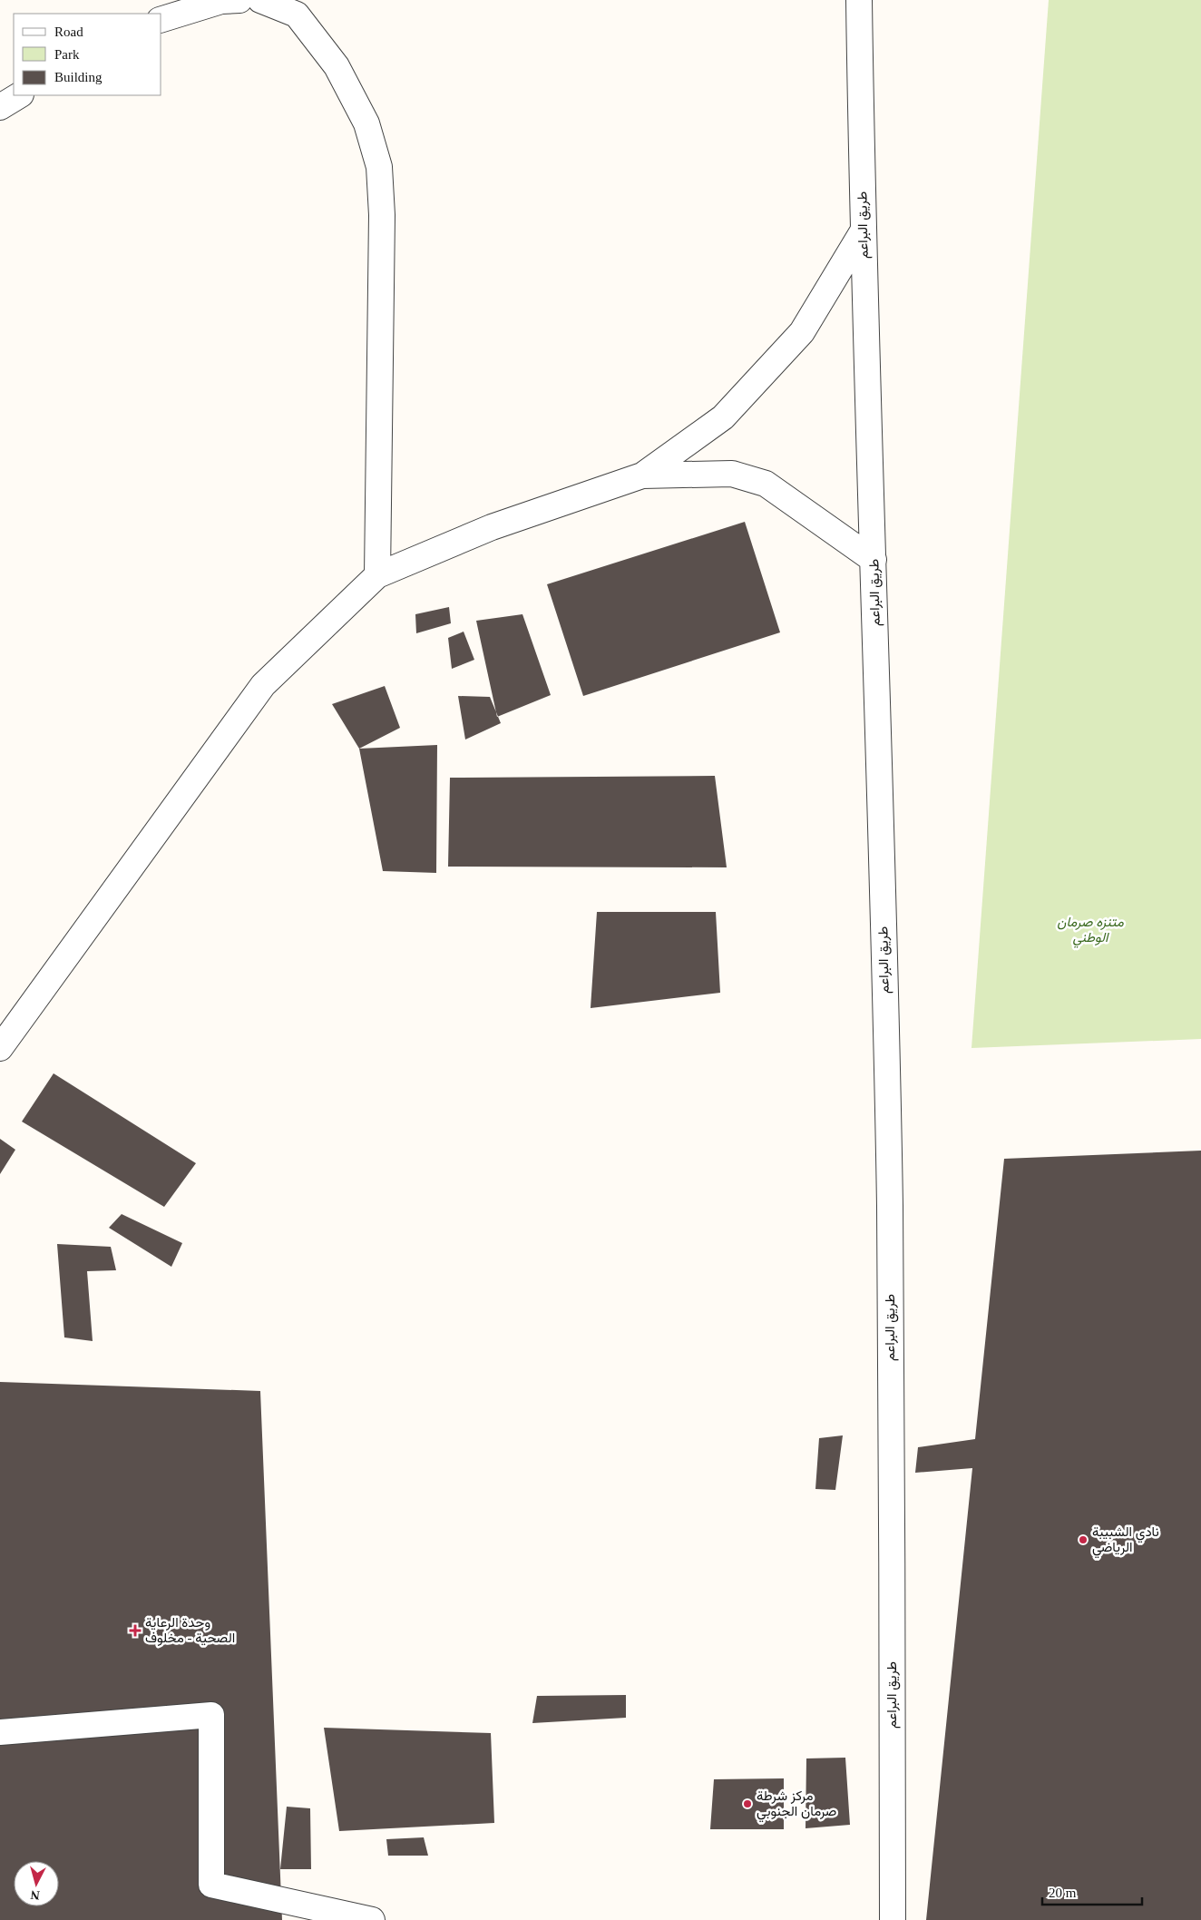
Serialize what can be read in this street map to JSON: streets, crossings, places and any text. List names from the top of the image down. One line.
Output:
{"streets":{"street":["طريق البراعم"]},"parks":["متنزه صرمان الوطني"],"places":{"other":["نادي الشبيبة الرياضي","مركز شرطة صرمان الجنوبي"],"health":["وحدة الرعاية الصحية - مخلوف"]},"legend":["Road","Park","Building"],"scale_bar":"20 m","north":"bottom"}
